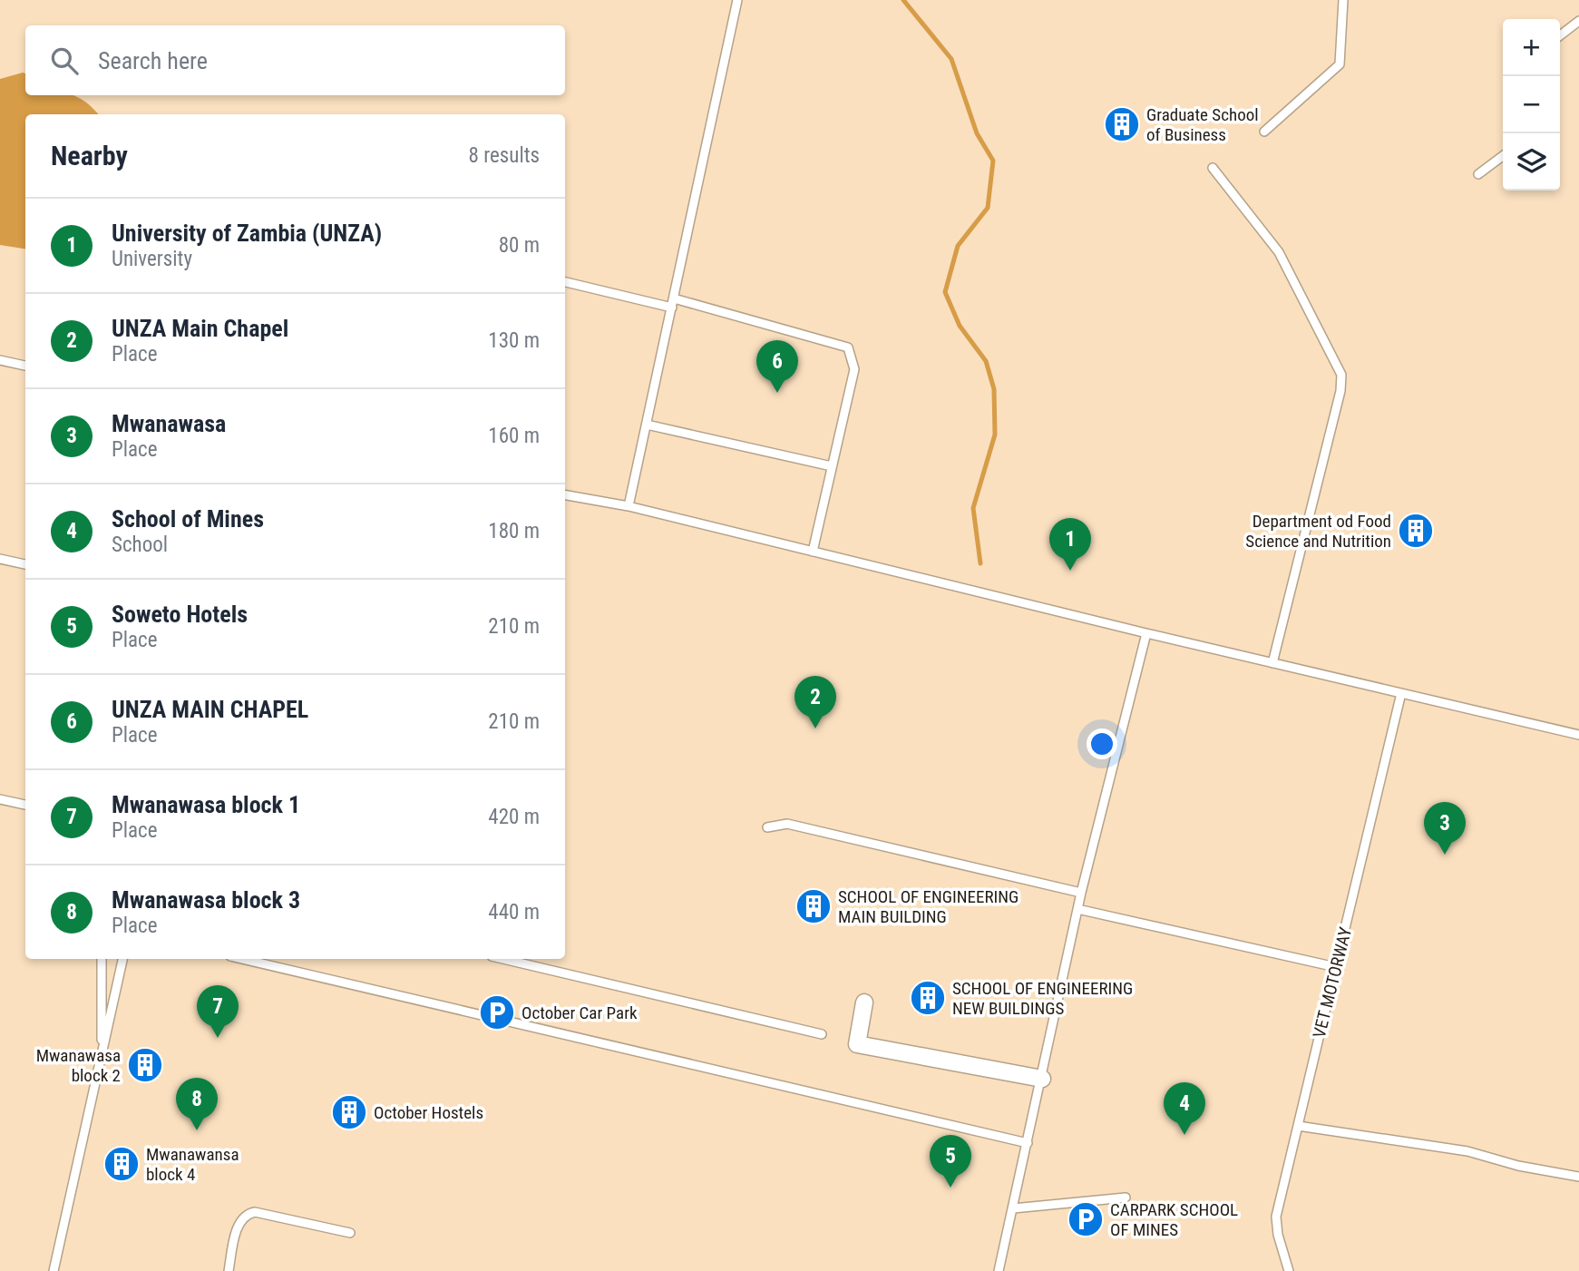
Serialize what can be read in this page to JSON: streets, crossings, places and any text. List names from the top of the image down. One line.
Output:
{"streets":{"lane":["VET MOTORWAY"]},"places":{"building":["Graduate School of Business","Department od Food Science and Nutrition","SCHOOL OF ENGINEERING MAIN BUILDING","SCHOOL OF ENGINEERING NEW BUILDINGS","Mwanawasa block 2","October Hostels","Mwanawansa block 4"],"parking":["October Car Park","CARPARK SCHOOL OF MINES"]},"page":{"map_buttons":["+","−"],"search":"Search here","heading":["Nearby","8 results"],"list":[{"mark":"1","name":"University of Zambia (UNZA)","note":"University","value":"80 m"},{"mark":"2","name":"UNZA Main Chapel","note":"Place","value":"130 m"},{"mark":"3","name":"Mwanawasa","note":"Place","value":"160 m"},{"mark":"4","name":"School of Mines","note":"School","value":"180 m"},{"mark":"5","name":"Soweto Hotels","note":"Place","value":"210 m"},{"mark":"6","name":"UNZA MAIN CHAPEL","note":"Place","value":"210 m"},{"mark":"7","name":"Mwanawasa block 1","note":"Place","value":"420 m"},{"mark":"8","name":"Mwanawasa block 3","note":"Place","value":"440 m"}],"pins":["6","1","2","3","7","8","4","5"]}}
